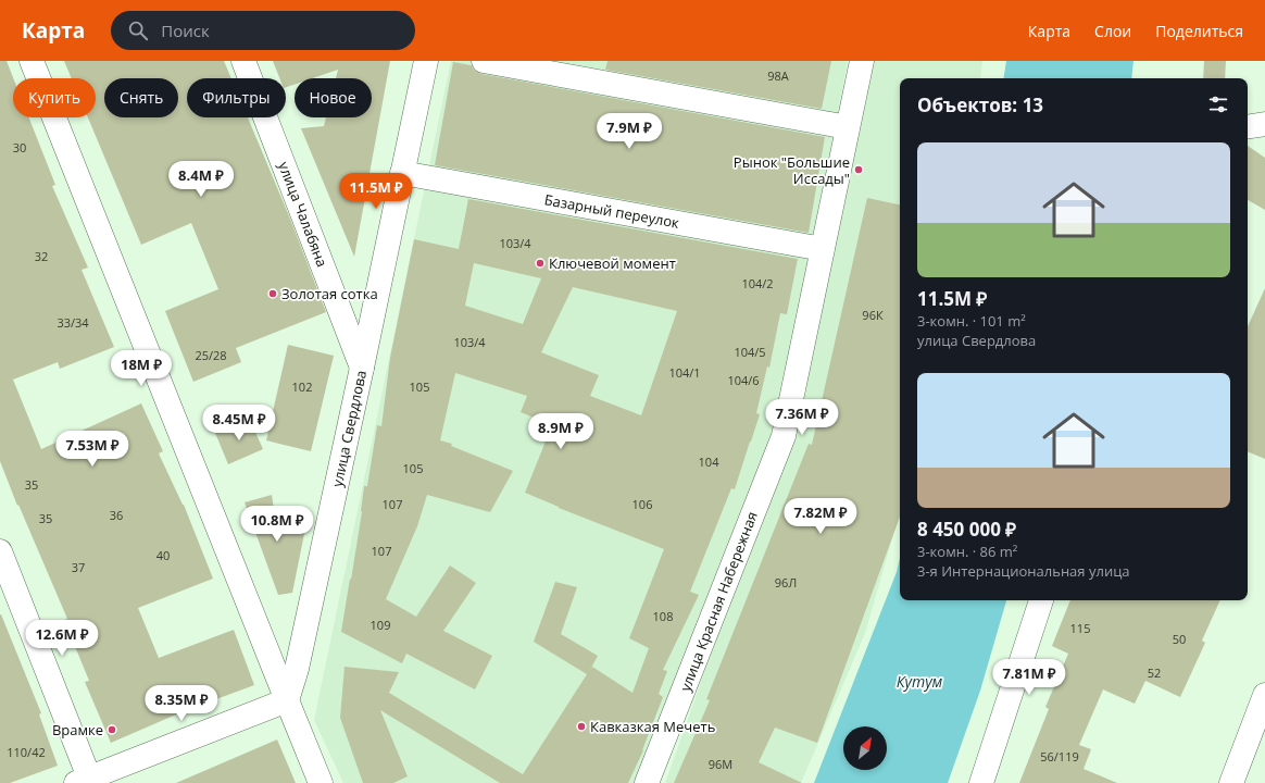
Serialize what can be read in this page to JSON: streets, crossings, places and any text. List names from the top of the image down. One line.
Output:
{"streets":{"street":["Базарный переулок","улица Чалабяна","улица Свердлова","улица Красная Набережная"]},"crossings":[["Базарный переулок","улица Свердлова"],["Базарный переулок","улица Красная Набережная"],["улица Чалабяна","улица Свердлова"]],"water":["Кутум"],"places":["Рынок \"Большие Иссады\"","Ключевой момент","Золотая сотка","Кавказкая Мечеть","Врамке"],"house_numbers":["98А","30","103/4","32","104/2","96К","33/34","103/4","104/5","25/28","104/1","104/6","102","105","104","105","35","107","106","36","35","107","40","37","96Л","108","109","115","50","52","110/42","56/119","96М"],"north":"top right","page":{"header":"Карта","search":"Поиск","nav":["Карта","Слои","Поделиться"],"chip":["Купить","Снять","Фильтры","Новое"],"heading":"Объектов: 13","price":["7.9M ₽","8.4M ₽","11.5M ₽","18M ₽","7.36M ₽","8.45M ₽","8.9M ₽","7.53M ₽","7.82M ₽","10.8M ₽","12.6M ₽","7.81M ₽","8.35M ₽"],"list":[{"name":"11.5M ₽","note":"3-комн. · 101 m² · улица Свердлова"},{"name":"8 450 000 ₽","note":"3-комн. · 86 m² · 3-я Интернациональная улица"}]}}
